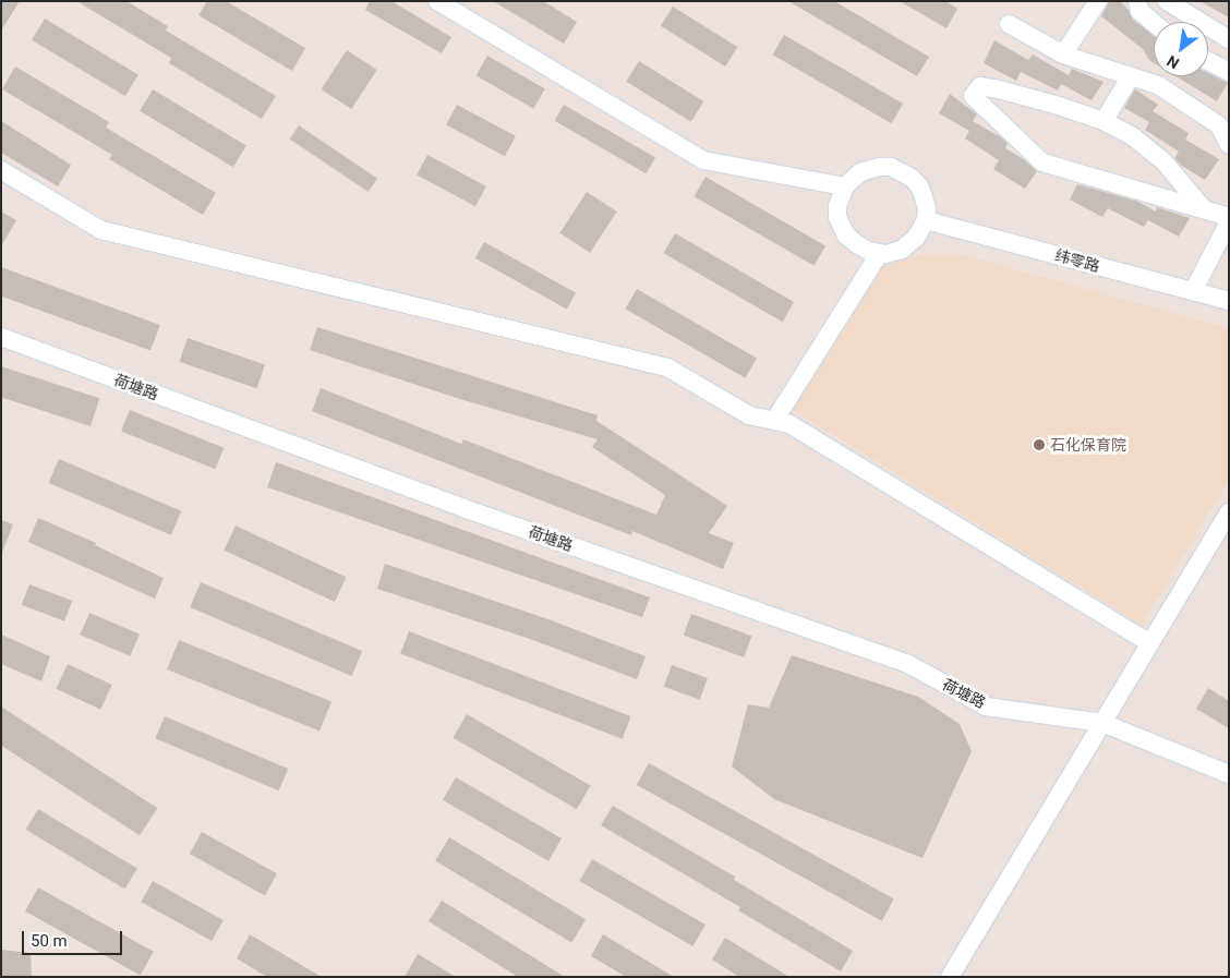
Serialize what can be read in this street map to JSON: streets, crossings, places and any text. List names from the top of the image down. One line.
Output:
{"streets":{"street":["纬零路","荷塘路"]},"places":["石化保育院"],"scale_bar":"50 m","north":"bottom left"}
